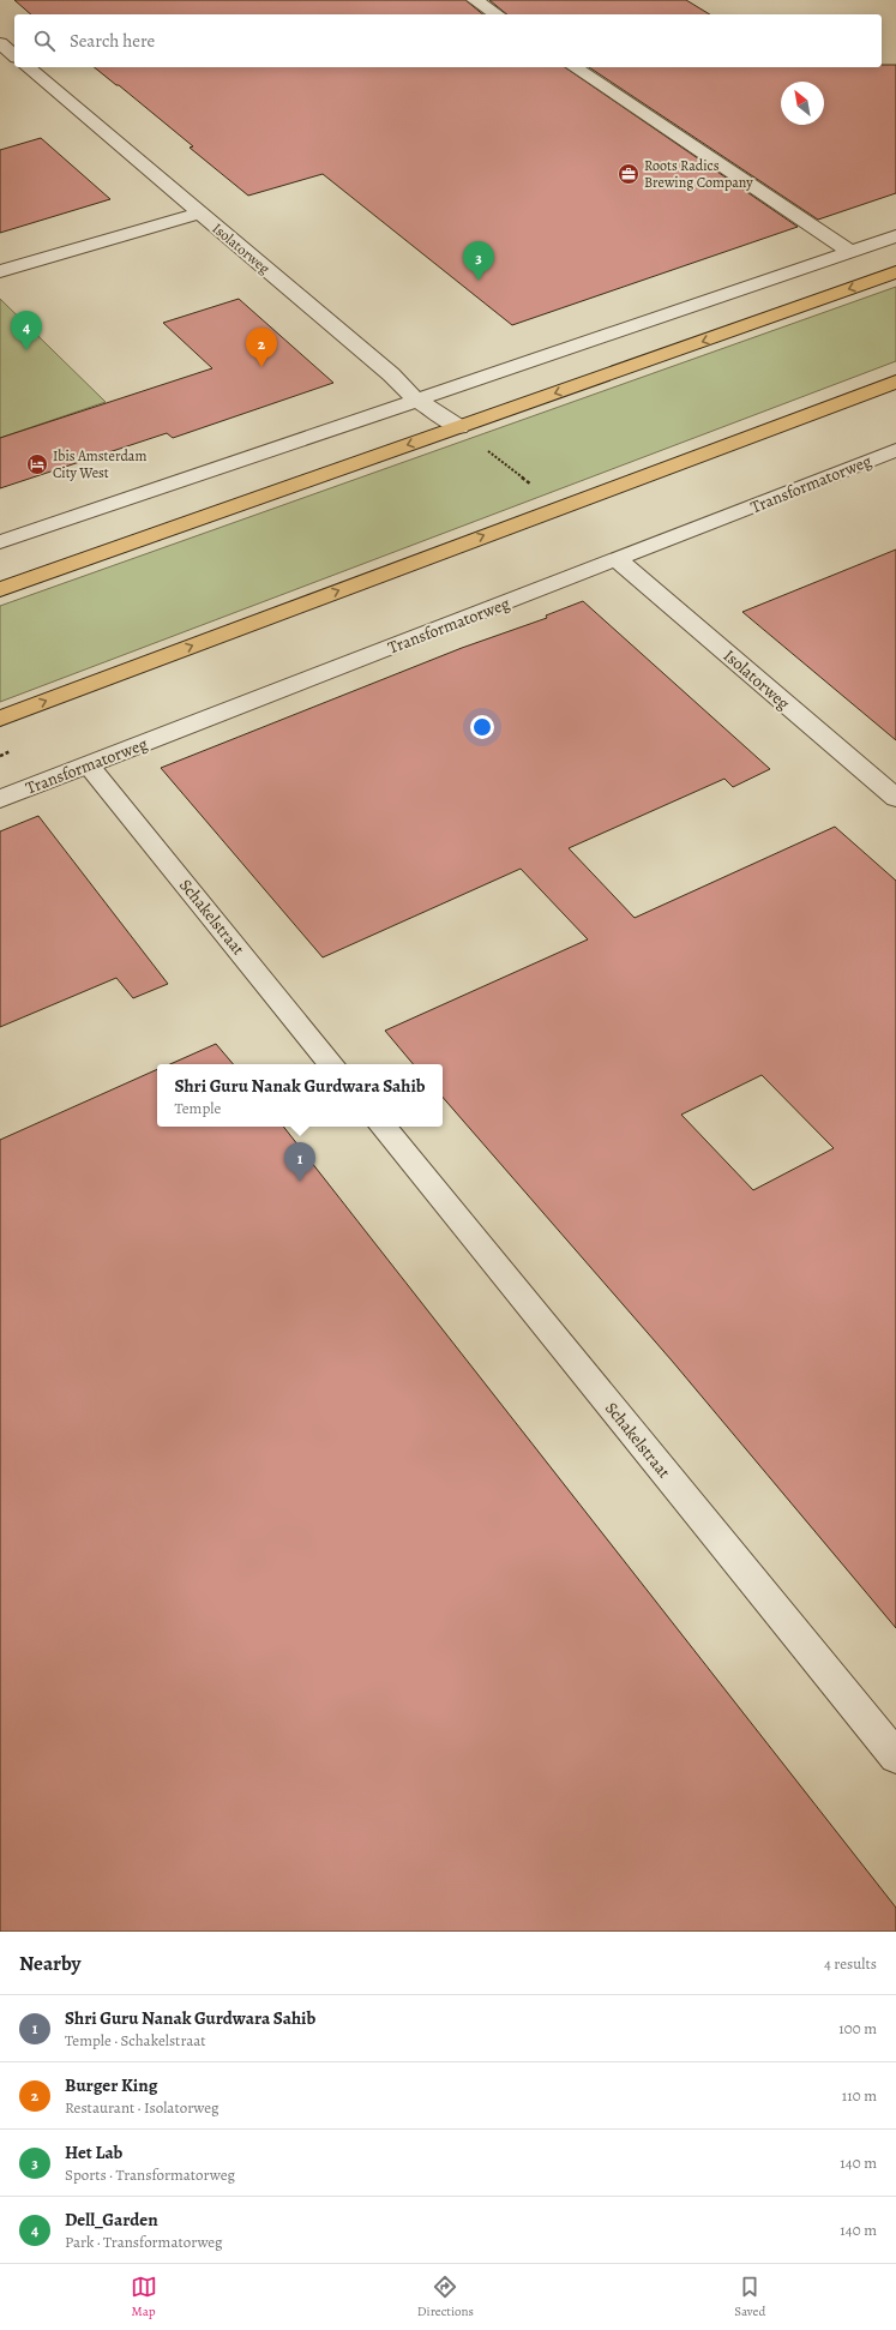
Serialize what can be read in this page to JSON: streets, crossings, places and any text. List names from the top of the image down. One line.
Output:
{"streets":{"street":["Isolatorweg","Transformatorweg","Schakelstraat"]},"crossings":[["Isolatorweg","Transformatorweg"],["Transformatorweg","Schakelstraat"]],"places":{"office":["Roots Radics Brewing Company"],"hotel":["Ibis Amsterdam City West"]},"north":"top left","page":{"search":"Search here","pins":["3","4","2","1"],"popup":["Shri Guru Nanak Gurdwara Sahib","Temple"],"heading":["Nearby","4 results"],"list":[{"mark":"1","name":"Shri Guru Nanak Gurdwara Sahib","note":"Temple · Schakelstraat","value":"100 m"},{"mark":"2","name":"Burger King","note":"Restaurant · Isolatorweg","value":"110 m"},{"mark":"3","name":"Het Lab","note":"Sports · Transformatorweg","value":"140 m"},{"mark":"4","name":"Dell_Garden","note":"Park · Transformatorweg","value":"140 m"}],"nav":["Map","Directions","Saved"]}}
